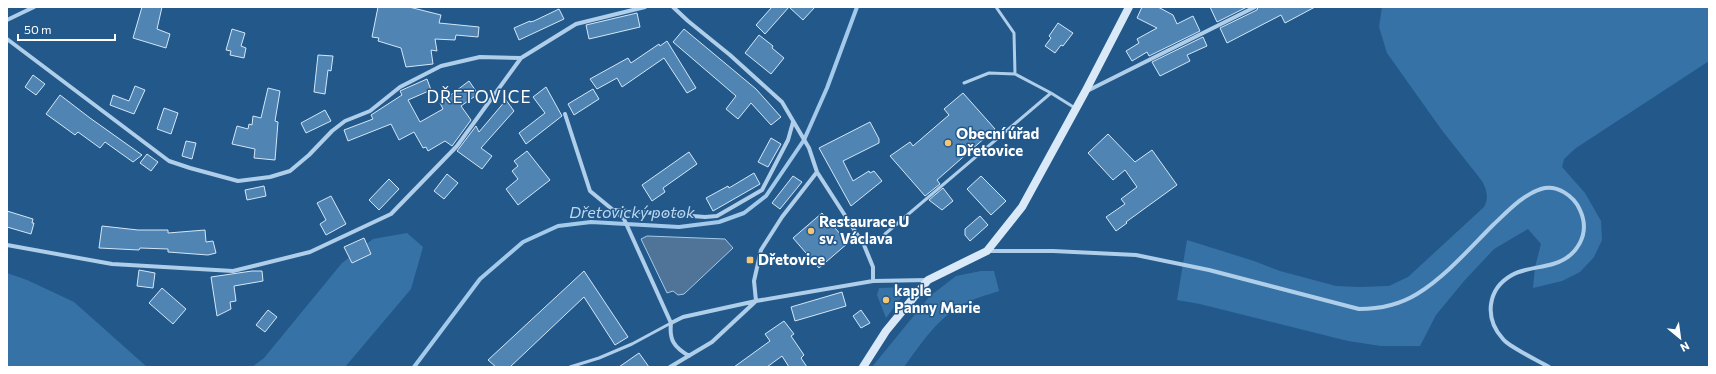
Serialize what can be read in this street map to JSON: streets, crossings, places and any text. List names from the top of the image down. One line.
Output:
{"districts":["DŘETOVICE"],"water":["Dřetovický potok"],"places":{"other":["Obecní úřad Dřetovice","Restaurace U sv. Václava","kaple Panny Marie"],"transit":["Dřetovice"]},"scale_bar":"50 m","north":"bottom right"}
